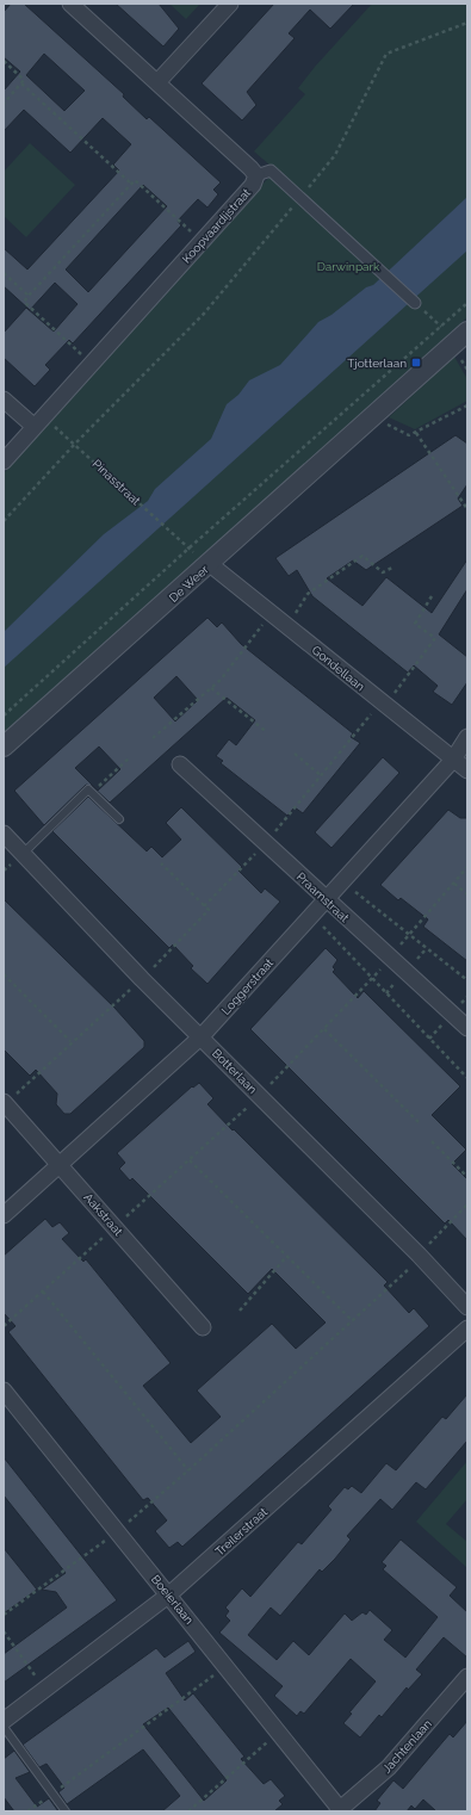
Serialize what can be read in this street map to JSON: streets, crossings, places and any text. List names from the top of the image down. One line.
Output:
{"streets":{"street":["Koopvaardijstraat","De Weer","Gondellaan","Praamstraat","Loggerstraat","Botterlaan","Aakstraat","Treilerstraat","Boeierlaan","Jachtenlaan"],"path":["Pinasstraat"]},"crossings":[["Koopvaardijstraat","Pinasstraat"],["De Weer","Gondellaan"],["Gondellaan","Loggerstraat"],["Praamstraat","Loggerstraat"],["Loggerstraat","Botterlaan"],["Loggerstraat","Aakstraat"],["Treilerstraat","Boeierlaan"],["Boeierlaan","Jachtenlaan"]],"parks":["Darwinpark"],"places":{"transit":["Tjotterlaan"]}}
